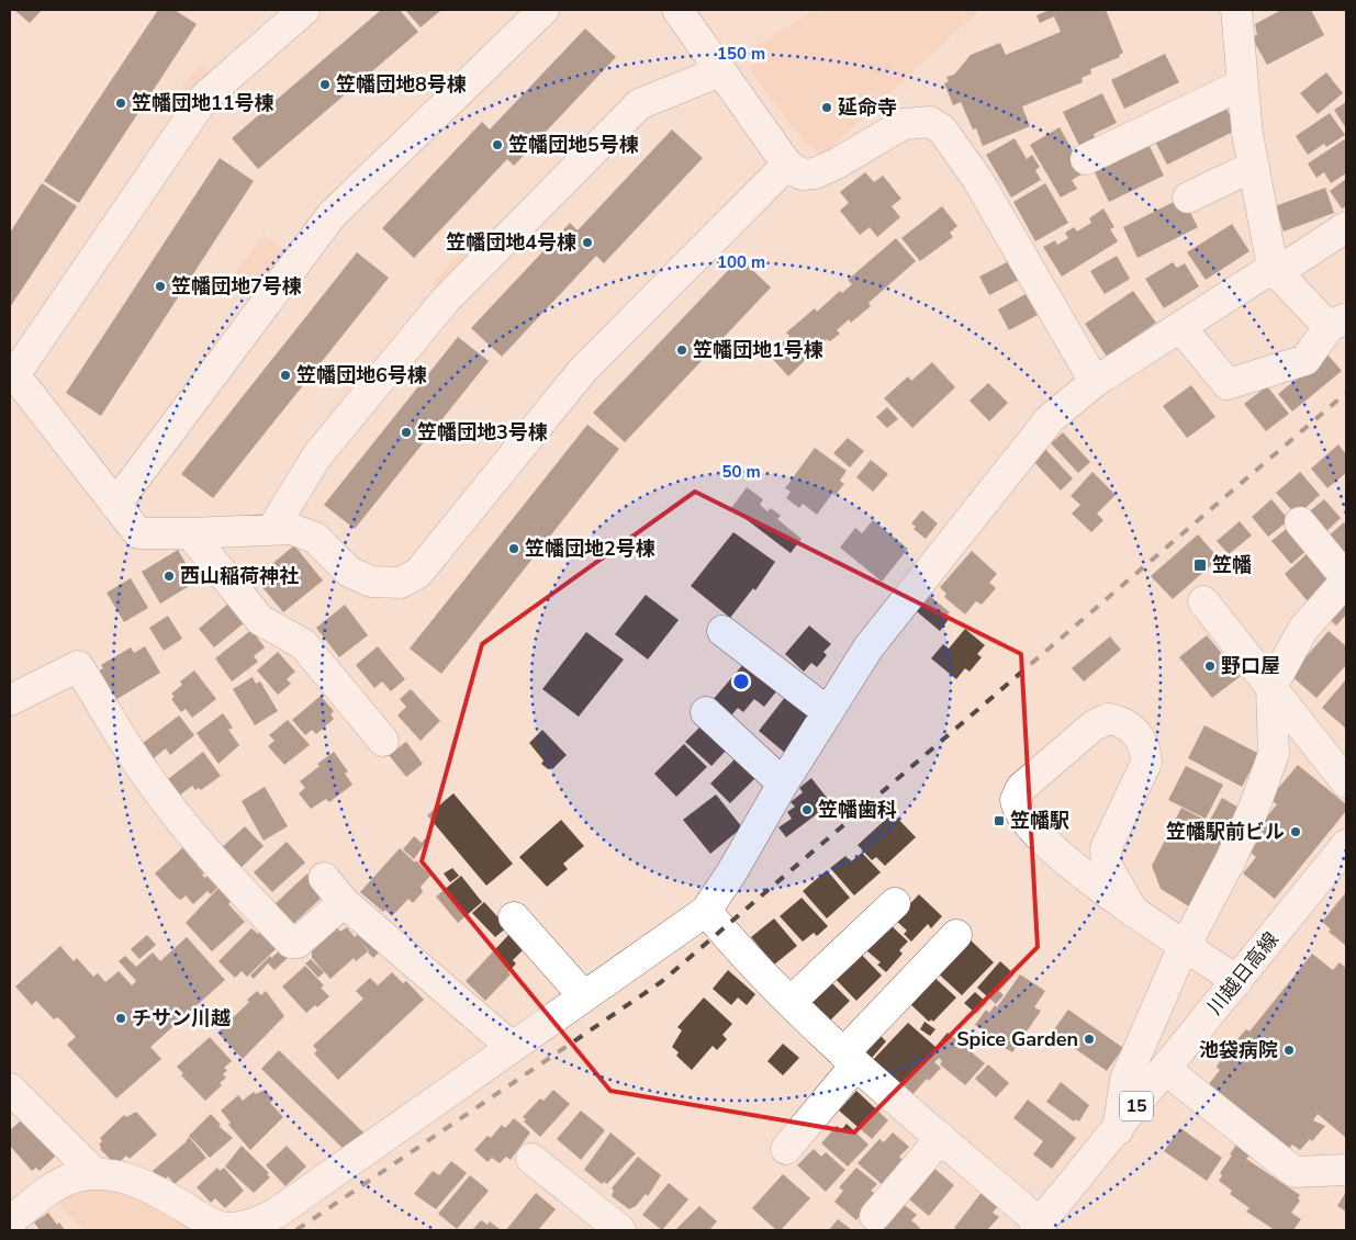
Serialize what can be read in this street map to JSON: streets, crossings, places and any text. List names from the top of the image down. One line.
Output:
{"streets":{"street":["川越日高線","15"]},"places":{"other":["笠幡団地8号棟","笠幡団地11号棟","延命寺","笠幡団地5号棟","笠幡団地4号棟","笠幡団地7号棟","笠幡団地1号棟","笠幡団地6号棟","笠幡団地3号棟","笠幡団地2号棟","西山稲荷神社","野口屋","笠幡歯科","笠幡駅前ビル","チサン川越","Spice Garden","池袋病院"],"transit":["笠幡","笠幡駅"]},"rings":["150 m","100 m","50 m"]}
